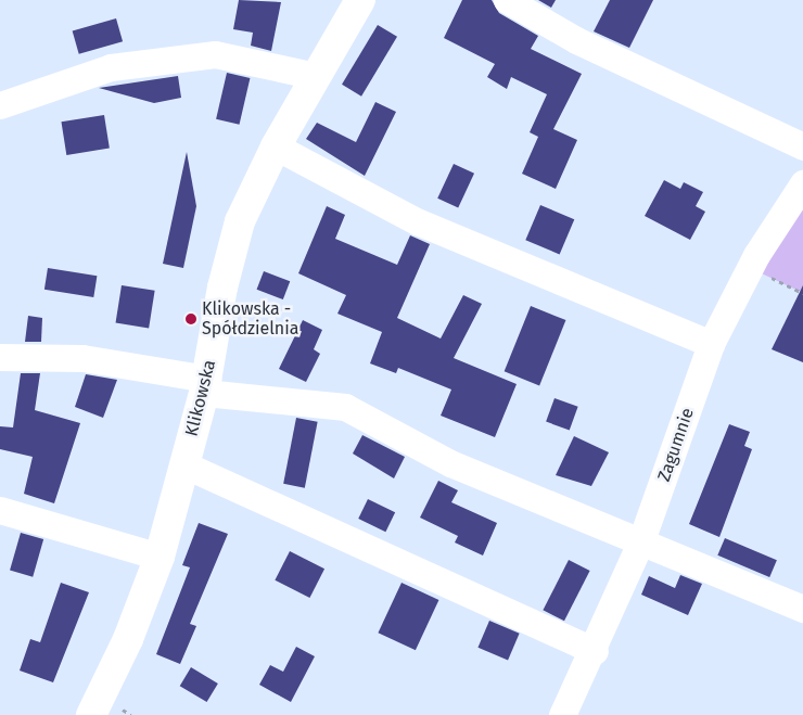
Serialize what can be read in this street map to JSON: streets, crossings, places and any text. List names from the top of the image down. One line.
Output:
{"streets":{"street":["Klikowska","Zagumnie"]},"places":["Klikowska - Spółdzielnia"]}
